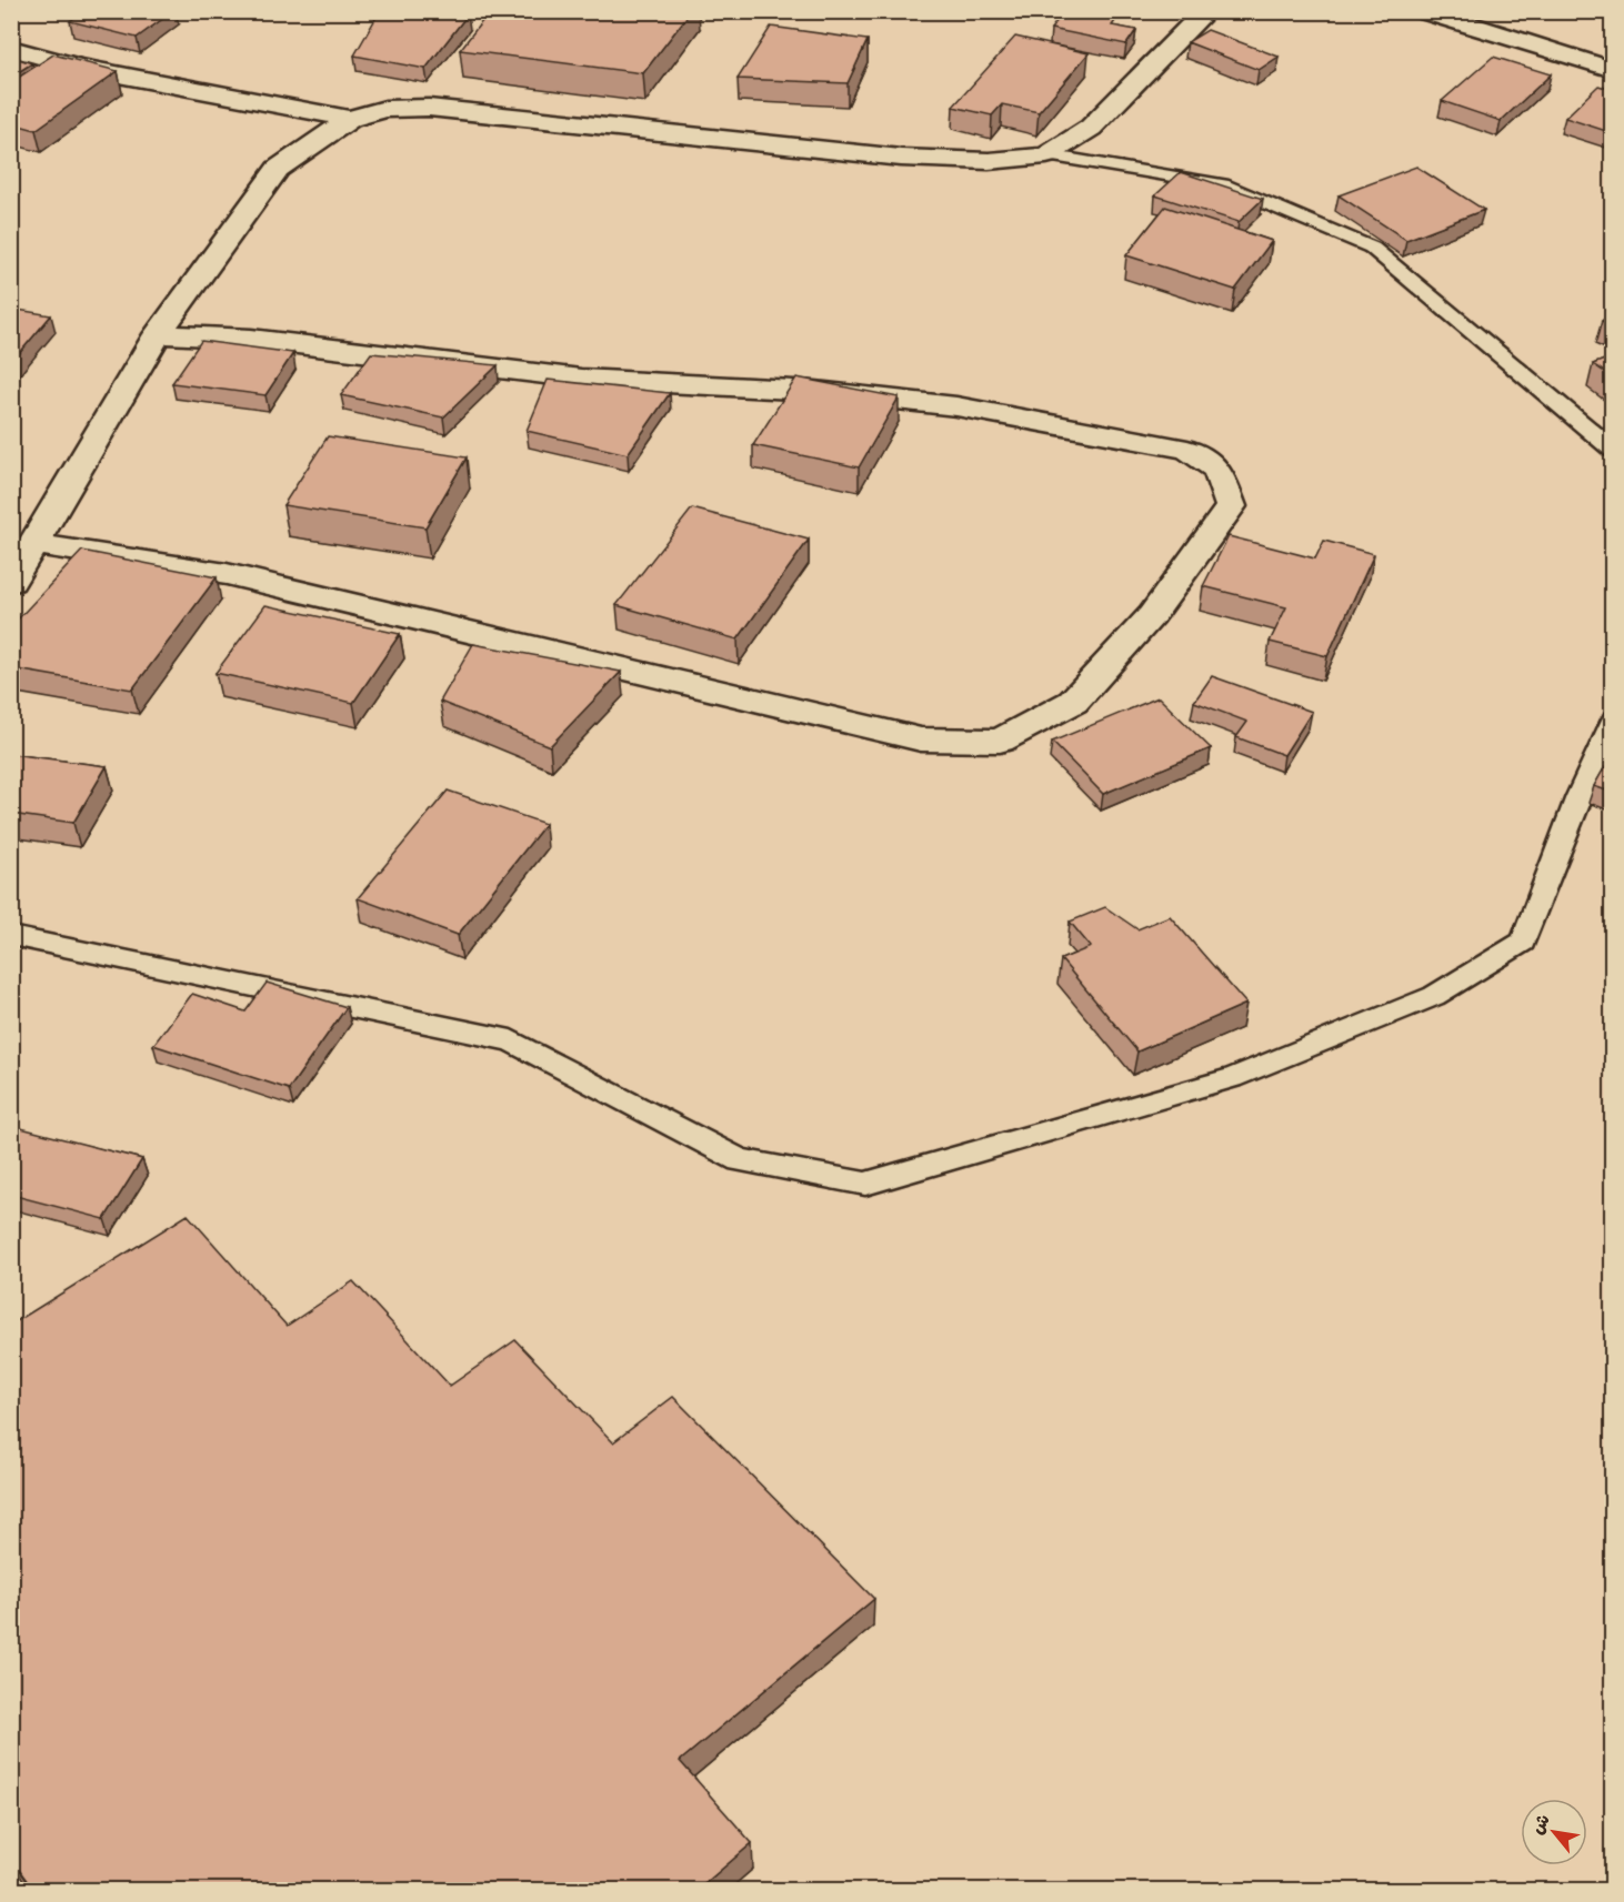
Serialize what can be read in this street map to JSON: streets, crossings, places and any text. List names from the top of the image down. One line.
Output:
{"north":"top left"}
